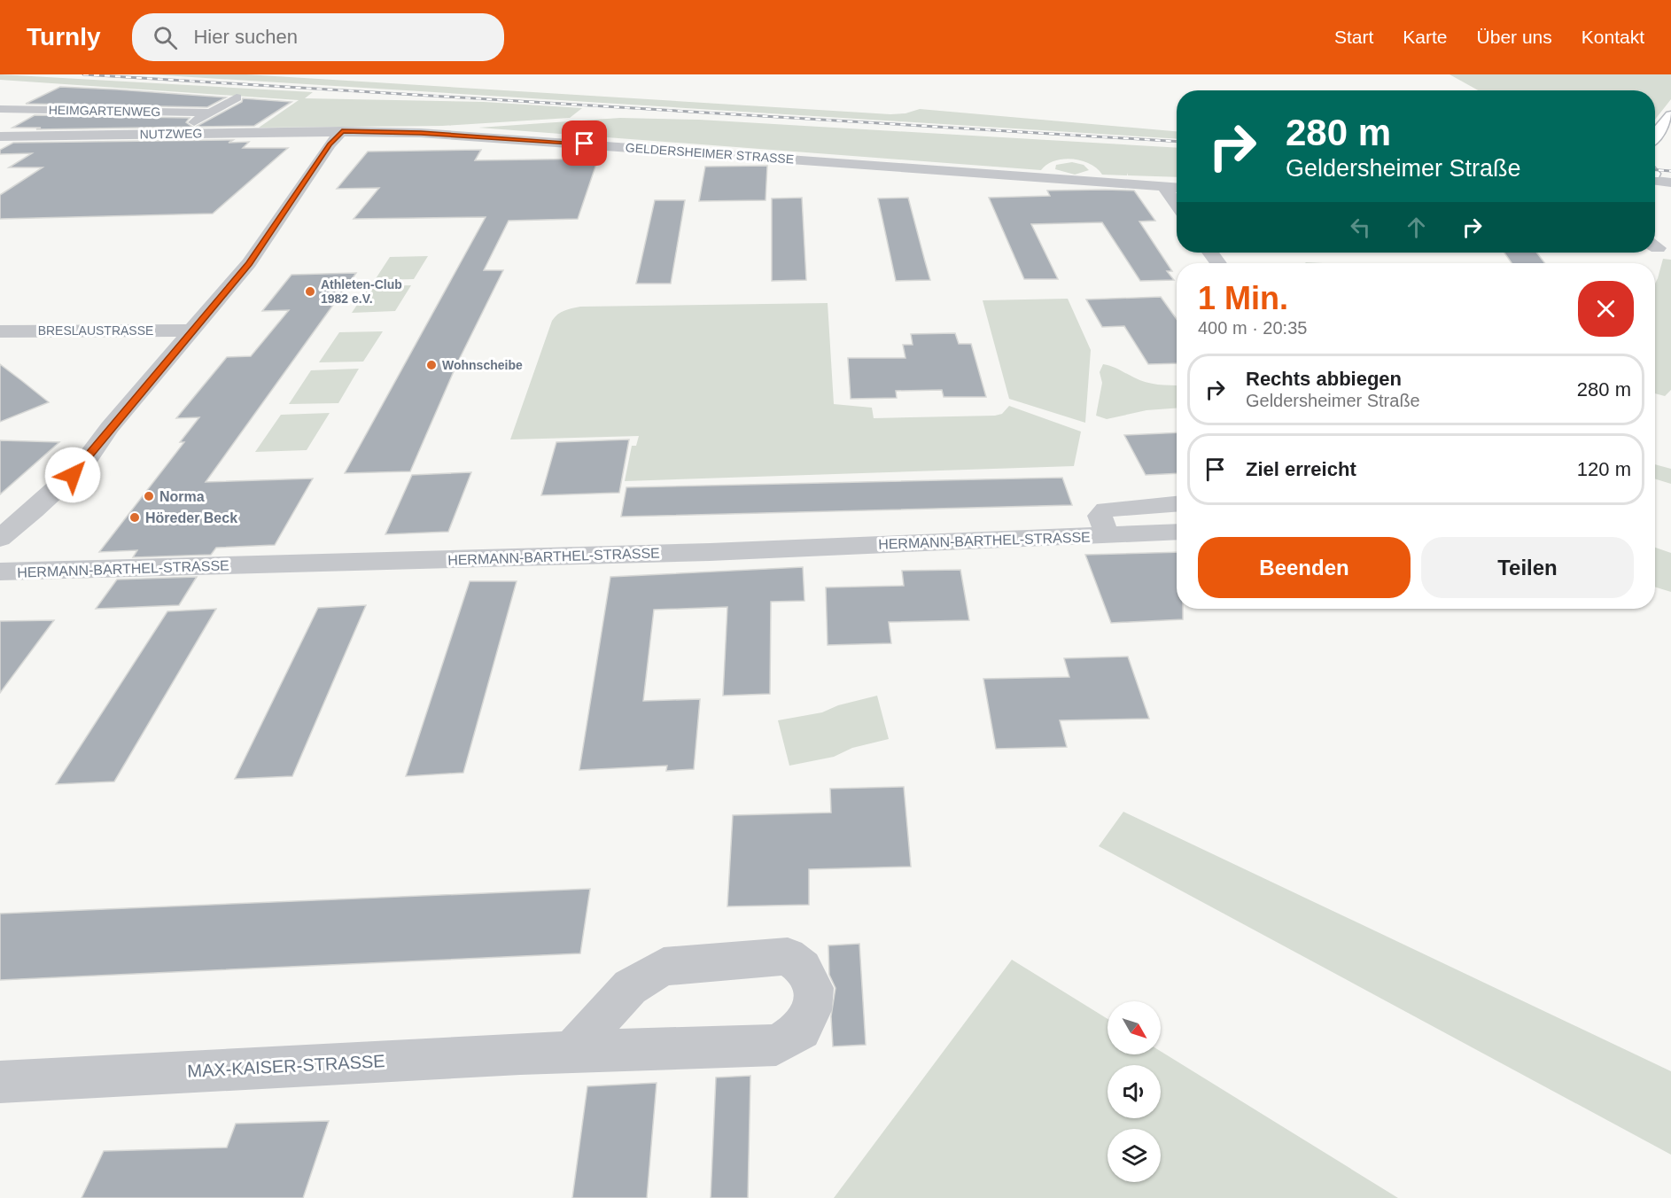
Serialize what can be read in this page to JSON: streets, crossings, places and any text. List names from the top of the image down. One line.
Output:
{"streets":{"street":["HEIMGARTENWEG","NUTZWEG","GELDERSHEIMER STRASSE","BRESLAUSTRASSE","HERMANN-BARTHEL-STRASSE","MAX-KAISER-STRASSE"]},"crossings":[["NUTZWEG","GELDERSHEIMER STRASSE"]],"places":["Athleten-Club 1982 e.V.","Wohnscheibe","Norma","Höreder Beck"],"north":"bottom right","page":{"header":"Turnly","search":"Hier suchen","nav":["Start","Karte","Über uns","Kontakt"],"turn":["280 m","Geldersheimer Straße"],"heading":["1 Min.","400 m · 20:35"],"list":[{"name":"Rechts abbiegen","note":"Geldersheimer Straße","value":"280 m"},{"name":"Ziel erreicht","value":"120 m"}],"buttons":["Beenden","Teilen"]}}
